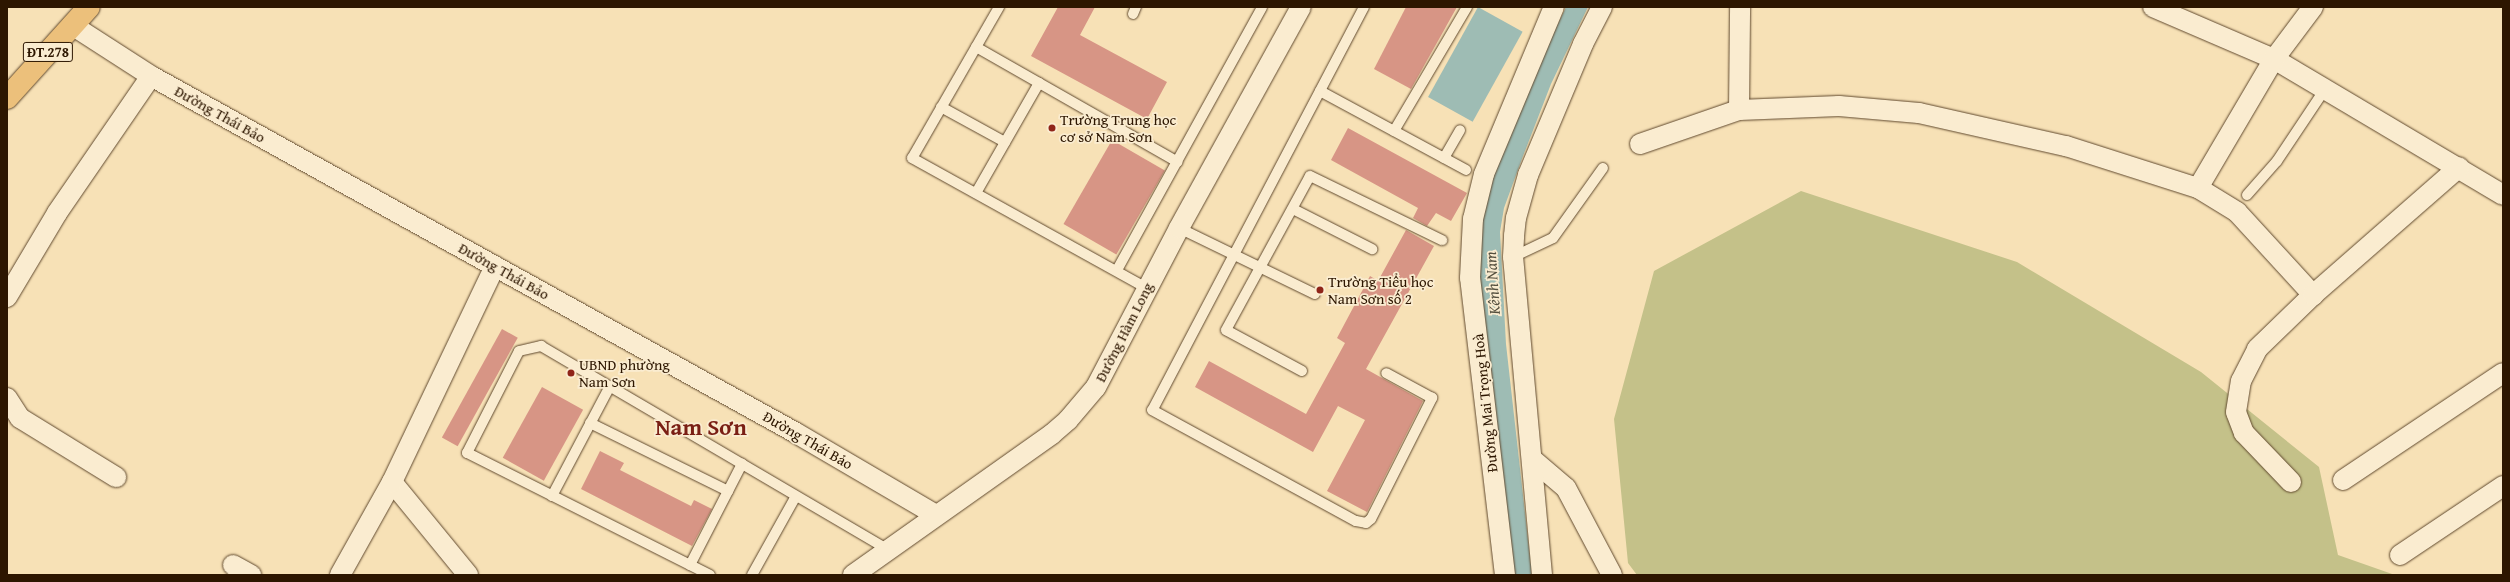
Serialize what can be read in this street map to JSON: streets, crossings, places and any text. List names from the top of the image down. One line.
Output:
{"streets":{"main road":["ĐT.278"],"street":["Đường Thái Bảo","Đường Hàm Long","Đường Mai Trọng Hoà"]},"crossings":[["ĐT.278","Đường Thái Bảo"],["Đường Thái Bảo","Đường Hàm Long"]],"districts":["Nam Sơn"],"water":["Kênh Nam"],"places":["Trường Trung học cơ sở Nam Sơn","Trường Tiểu học Nam Sơn số 2","UBND phường Nam Sơn"]}
